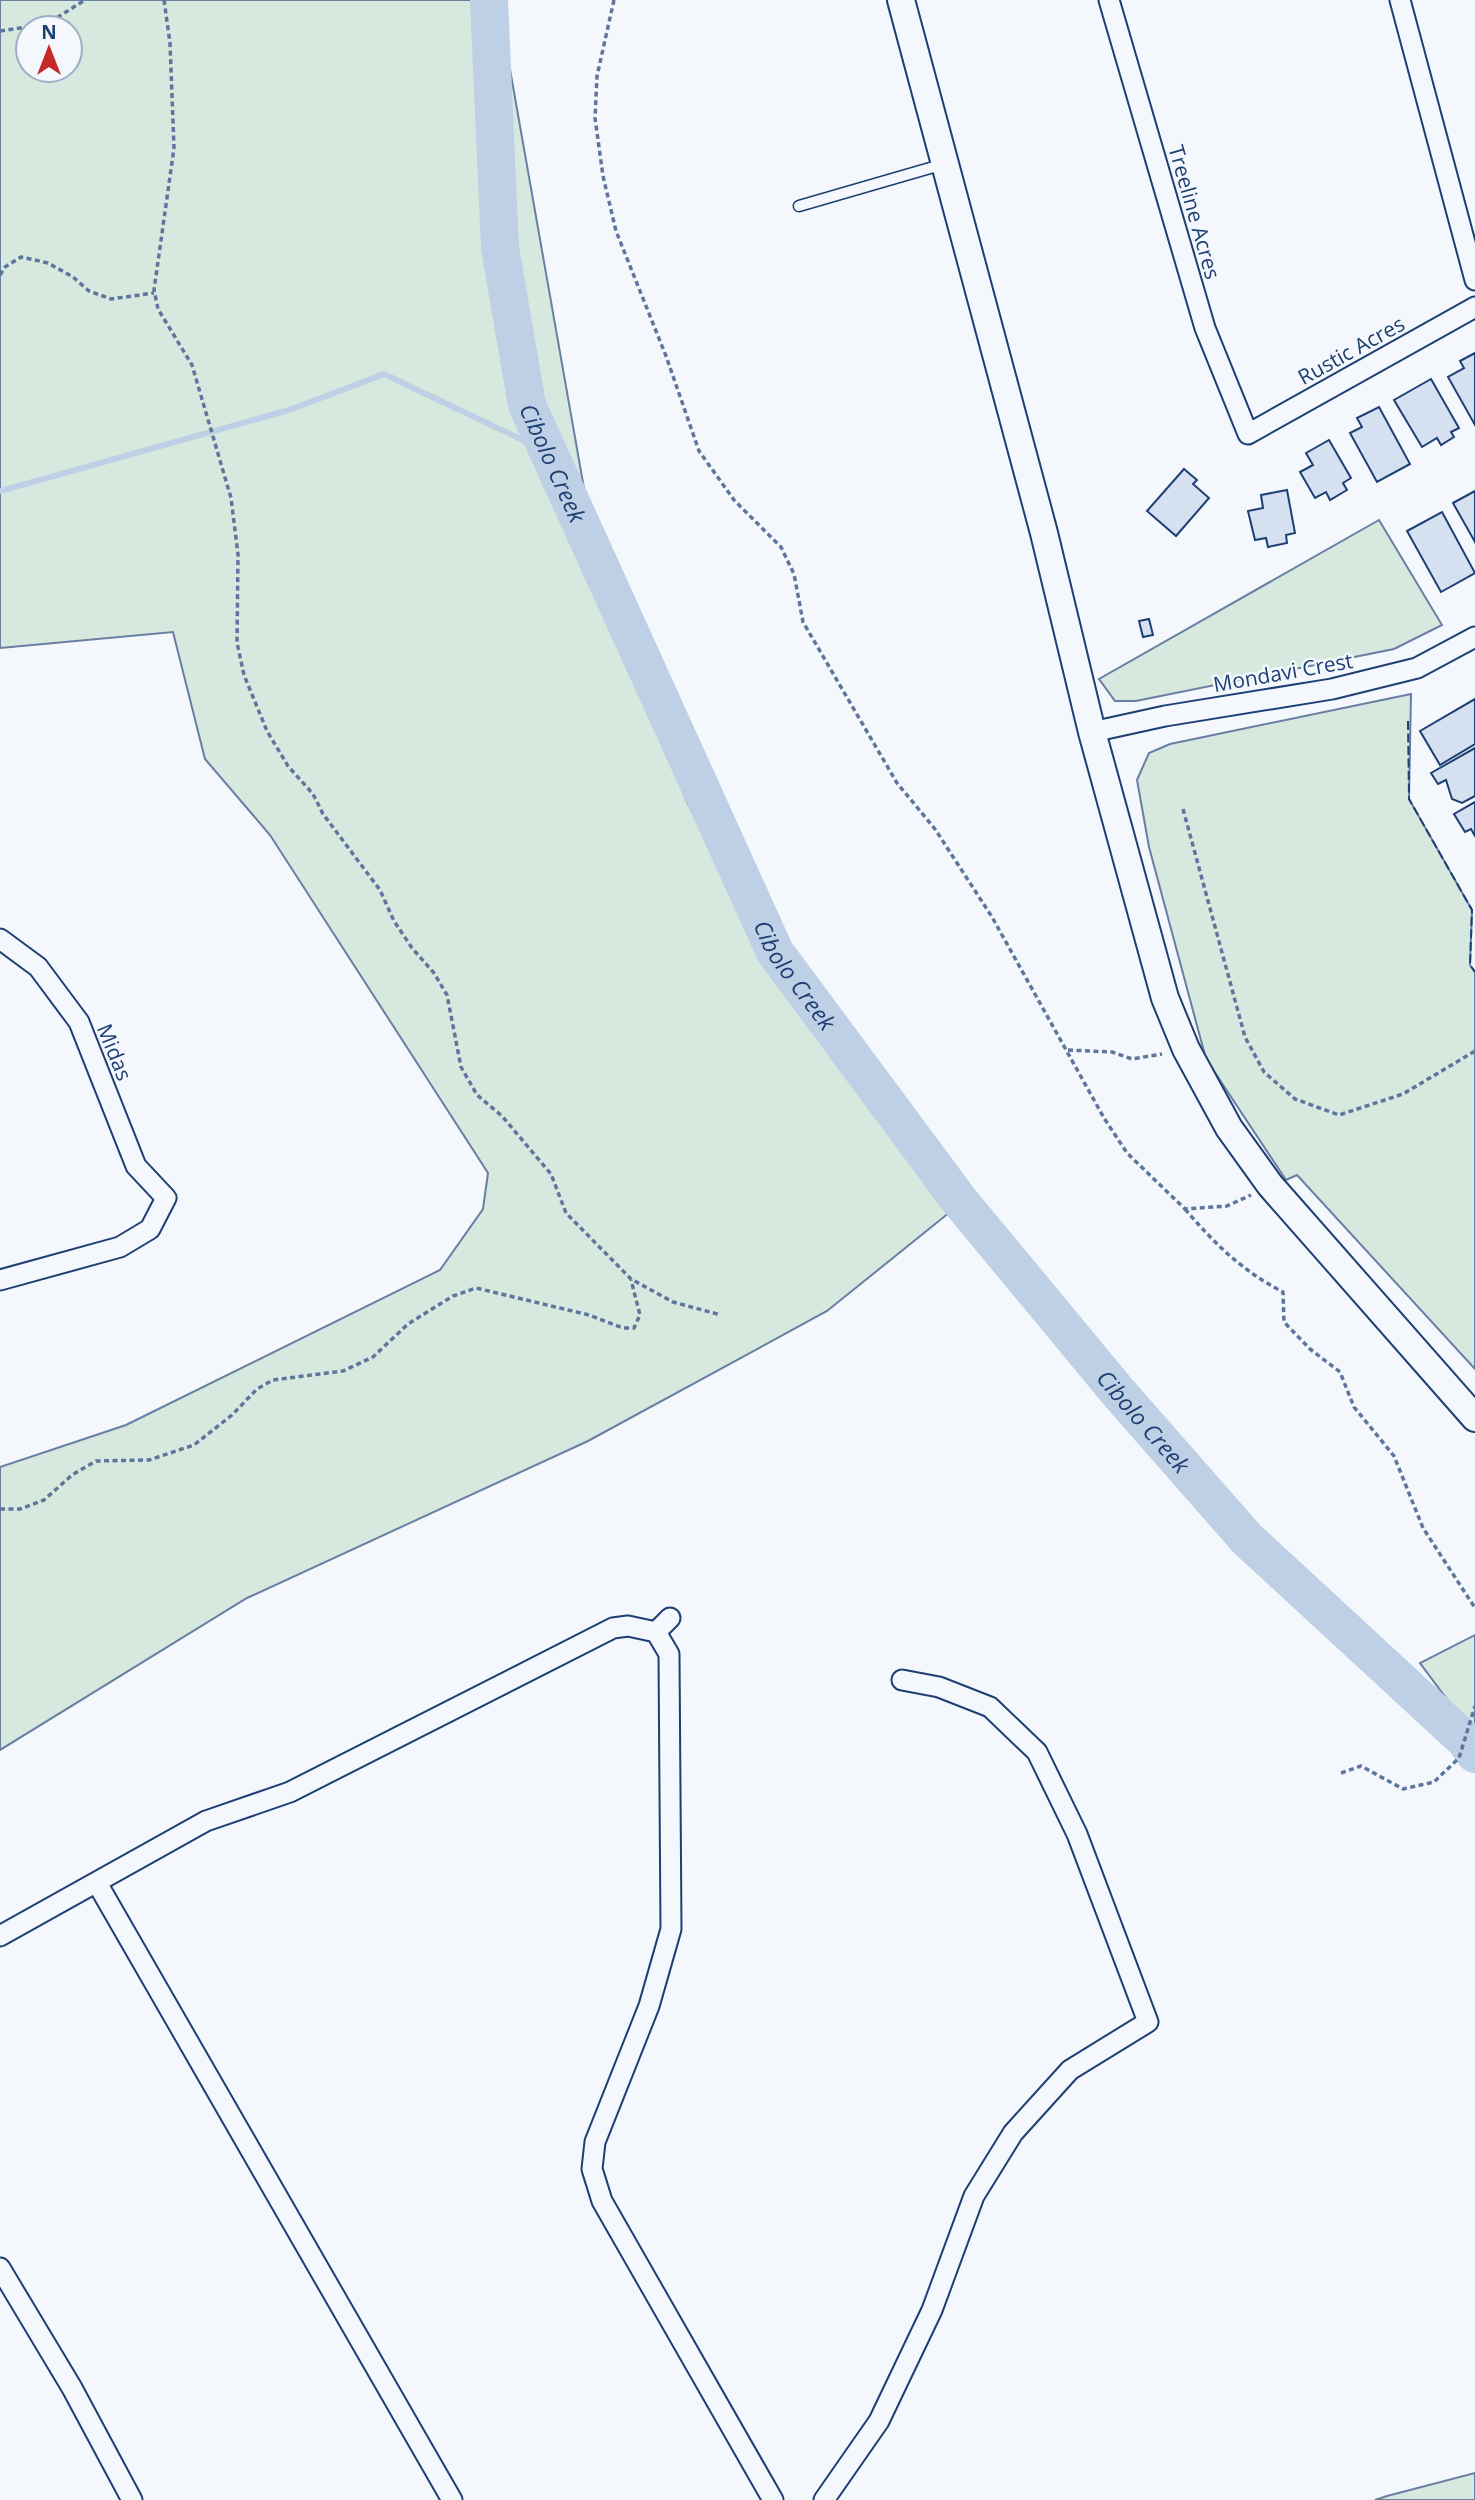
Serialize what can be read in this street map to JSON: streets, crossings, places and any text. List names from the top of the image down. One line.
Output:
{"streets":{"street":["Treeline Acres","Rustic Acres","Mondavi Crest","Midas"]},"crossings":[["Treeline Acres","Rustic Acres"]],"water":["Cibolo Creek"],"north":"top"}
